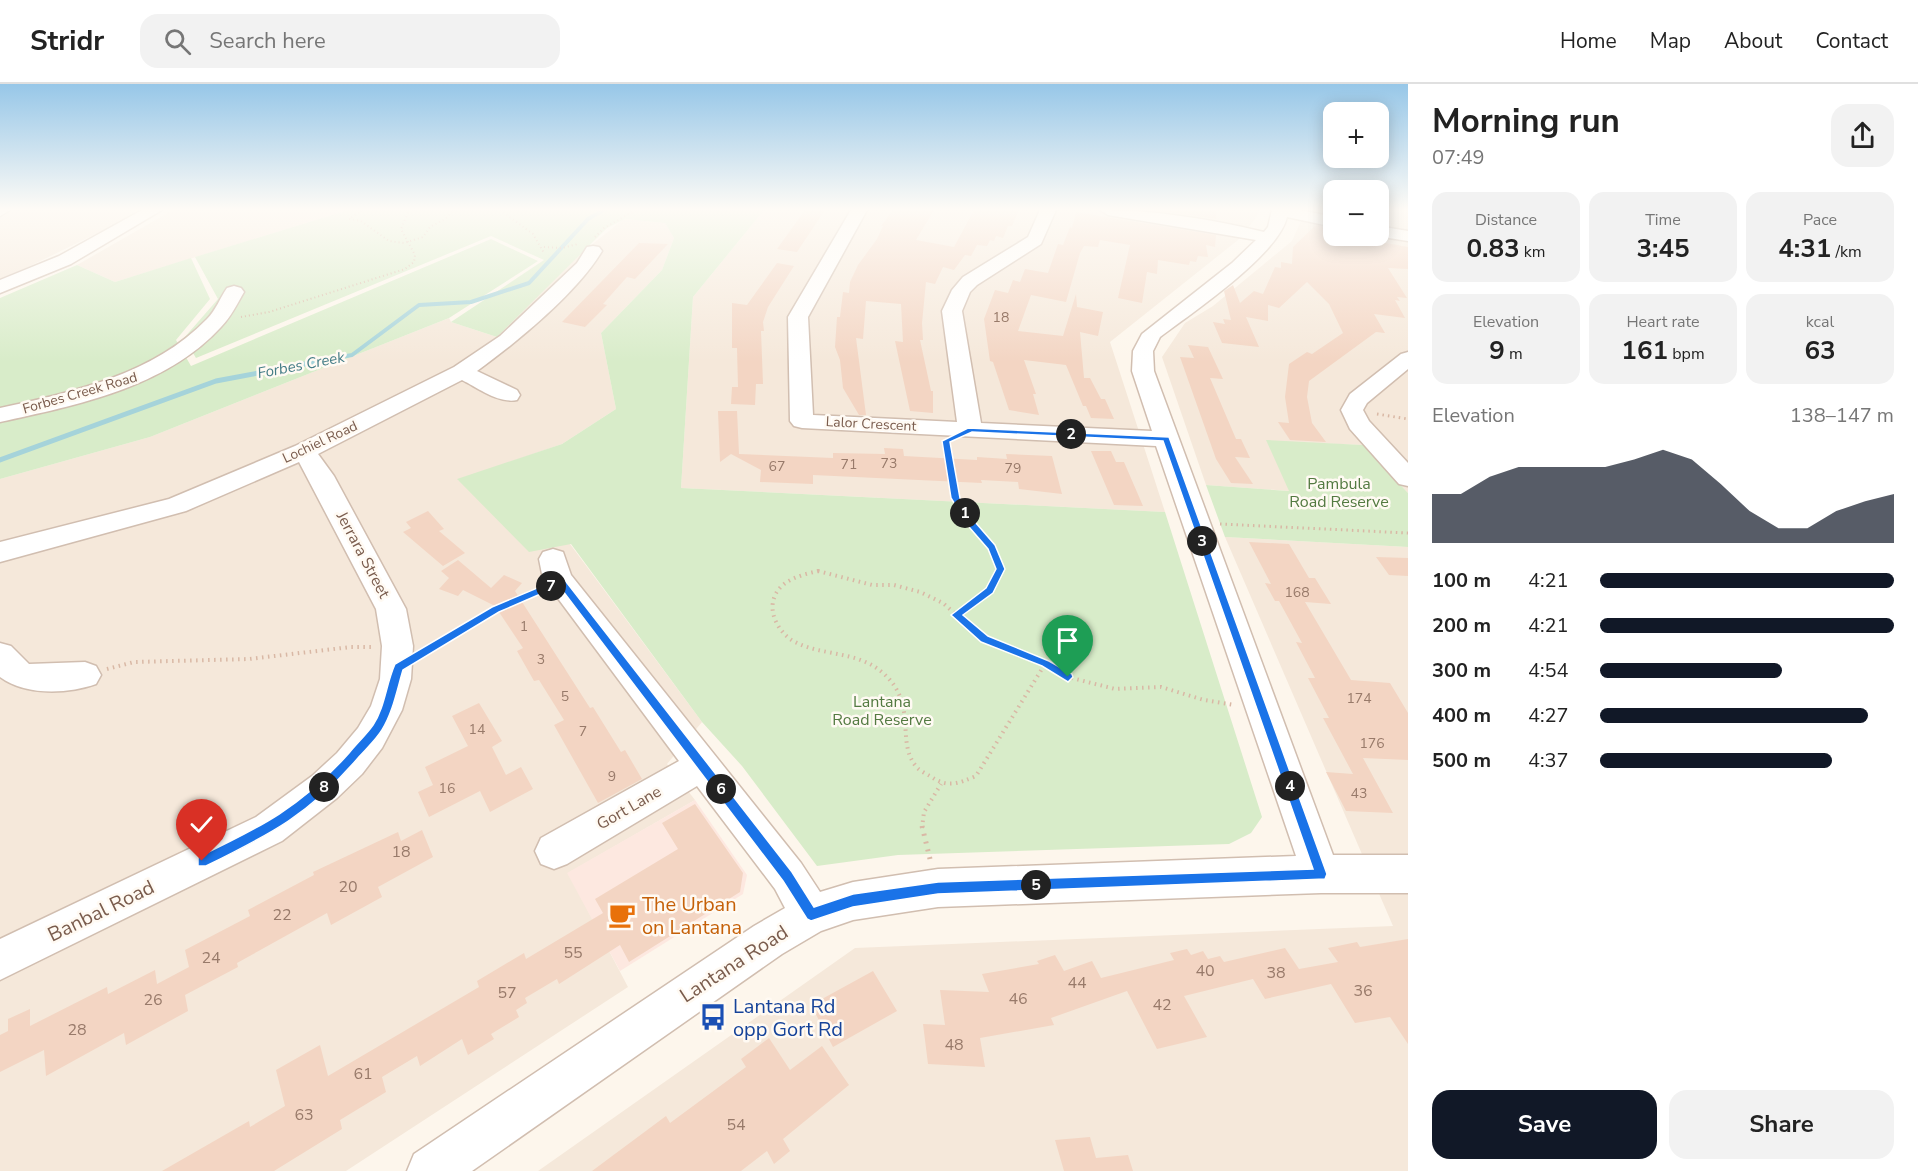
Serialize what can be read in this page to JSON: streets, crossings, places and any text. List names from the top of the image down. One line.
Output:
{"streets":{"street":["Forbes Creek Road","Lalor Crescent","Lochiel Road","Jerrara Street","Gort Lane","Banbal Road","Lantana Road"]},"crossings":[["Lochiel Road","Jerrara Street"],["Jerrara Street","Banbal Road"]],"water":["Forbes Creek"],"parks":["Pambula Road Reserve","Lantana Road Reserve"],"places":{"cafe":["The Urban on Lantana"],"bus stop":["Lantana Rd opp Gort Rd"]},"house_numbers":["18","73","71","67","79","168","1","3","5","174","14","7","176","9","16","43","18","20","22","55","24","40","38","44","36","57","46","26","42","28","48","61","63","54"],"page":{"header":"Stridr","search":"Search here","nav":["Home","Map","About","Contact"],"heading":["Morning run","07:49"],"map_buttons":["+","−"],"stats":[["Distance","0.83 km"],["Time","3:45"],["Pace","4:31 /km"],["Elevation","9 m"],["Heart rate","161 bpm"],["kcal","63"]],"chart":["Elevation","138–147 m"],"pins":["2","1","3","7","4","8","6","5"],"list":[{"name":"100 m","note":"4:21"},{"name":"200 m","note":"4:21"},{"name":"300 m","note":"4:54"},{"name":"400 m","note":"4:27"},{"name":"500 m","note":"4:37"}],"buttons":["Save","Share"]}}
